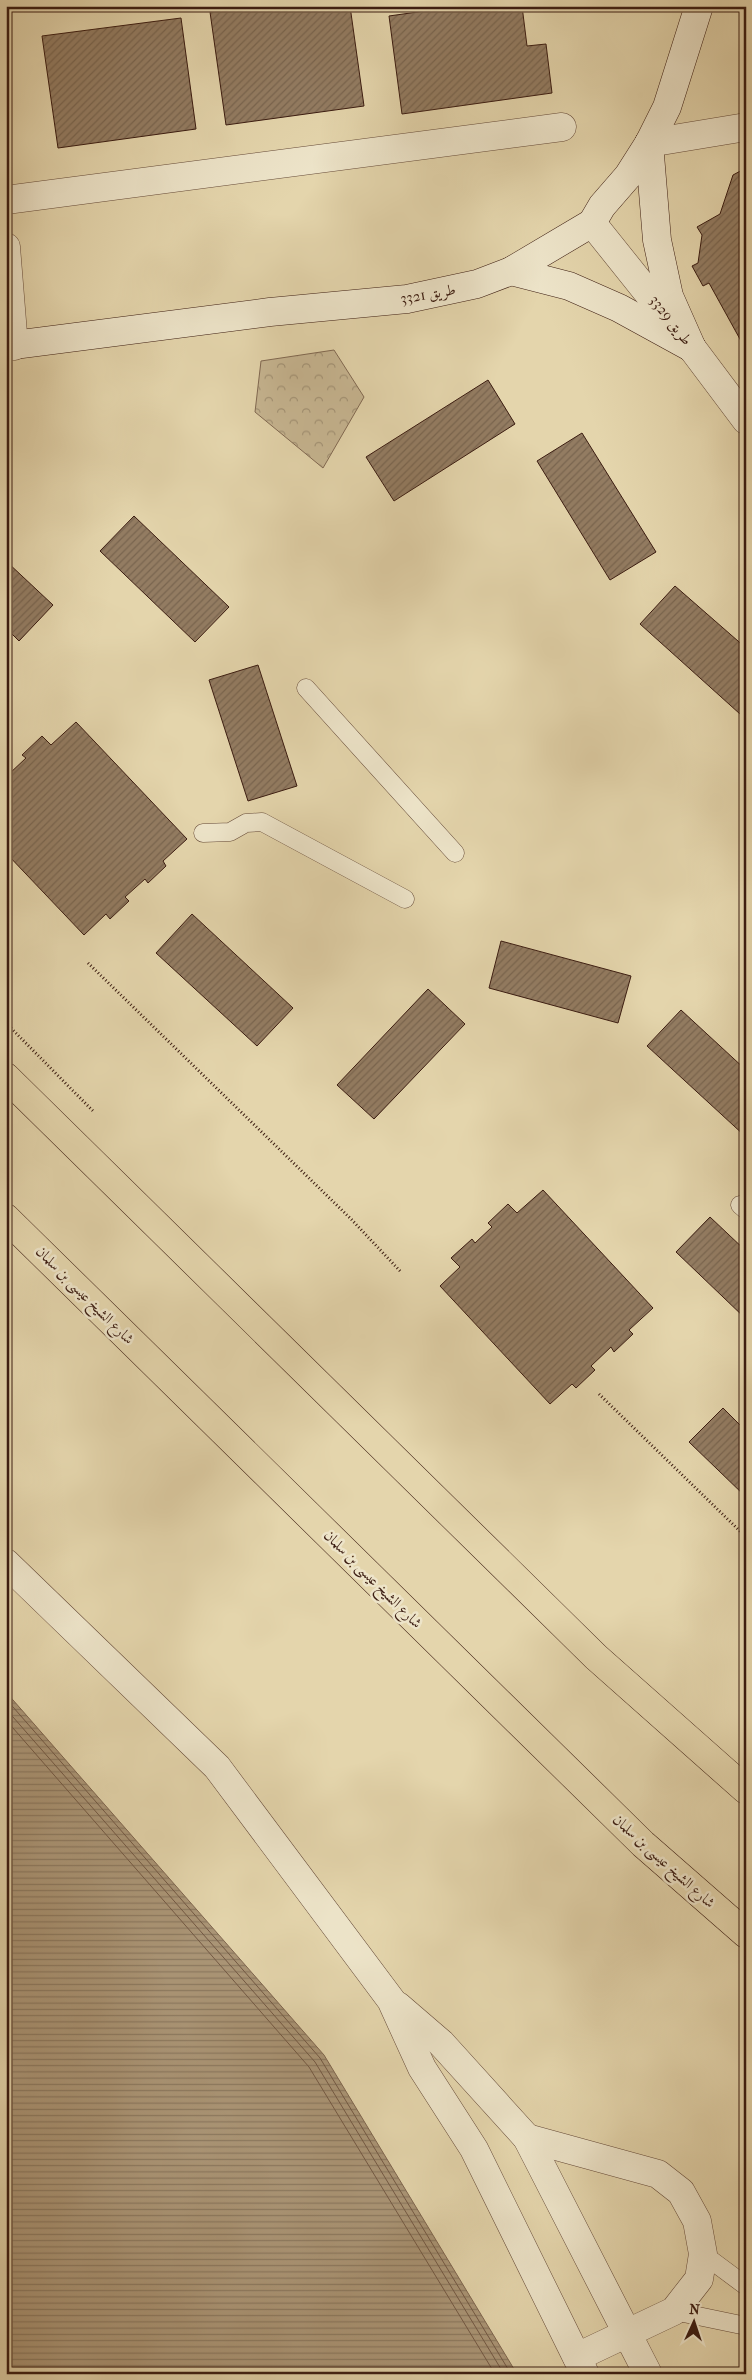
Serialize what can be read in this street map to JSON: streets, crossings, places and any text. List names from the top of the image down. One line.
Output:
{"streets":{"highway":["شارع الشيخ عيسى بن سلمان"],"street":["طريق 3321","طريق 3329"]},"crossings":[["طريق 3321","طريق 3329"]],"north":"top"}
